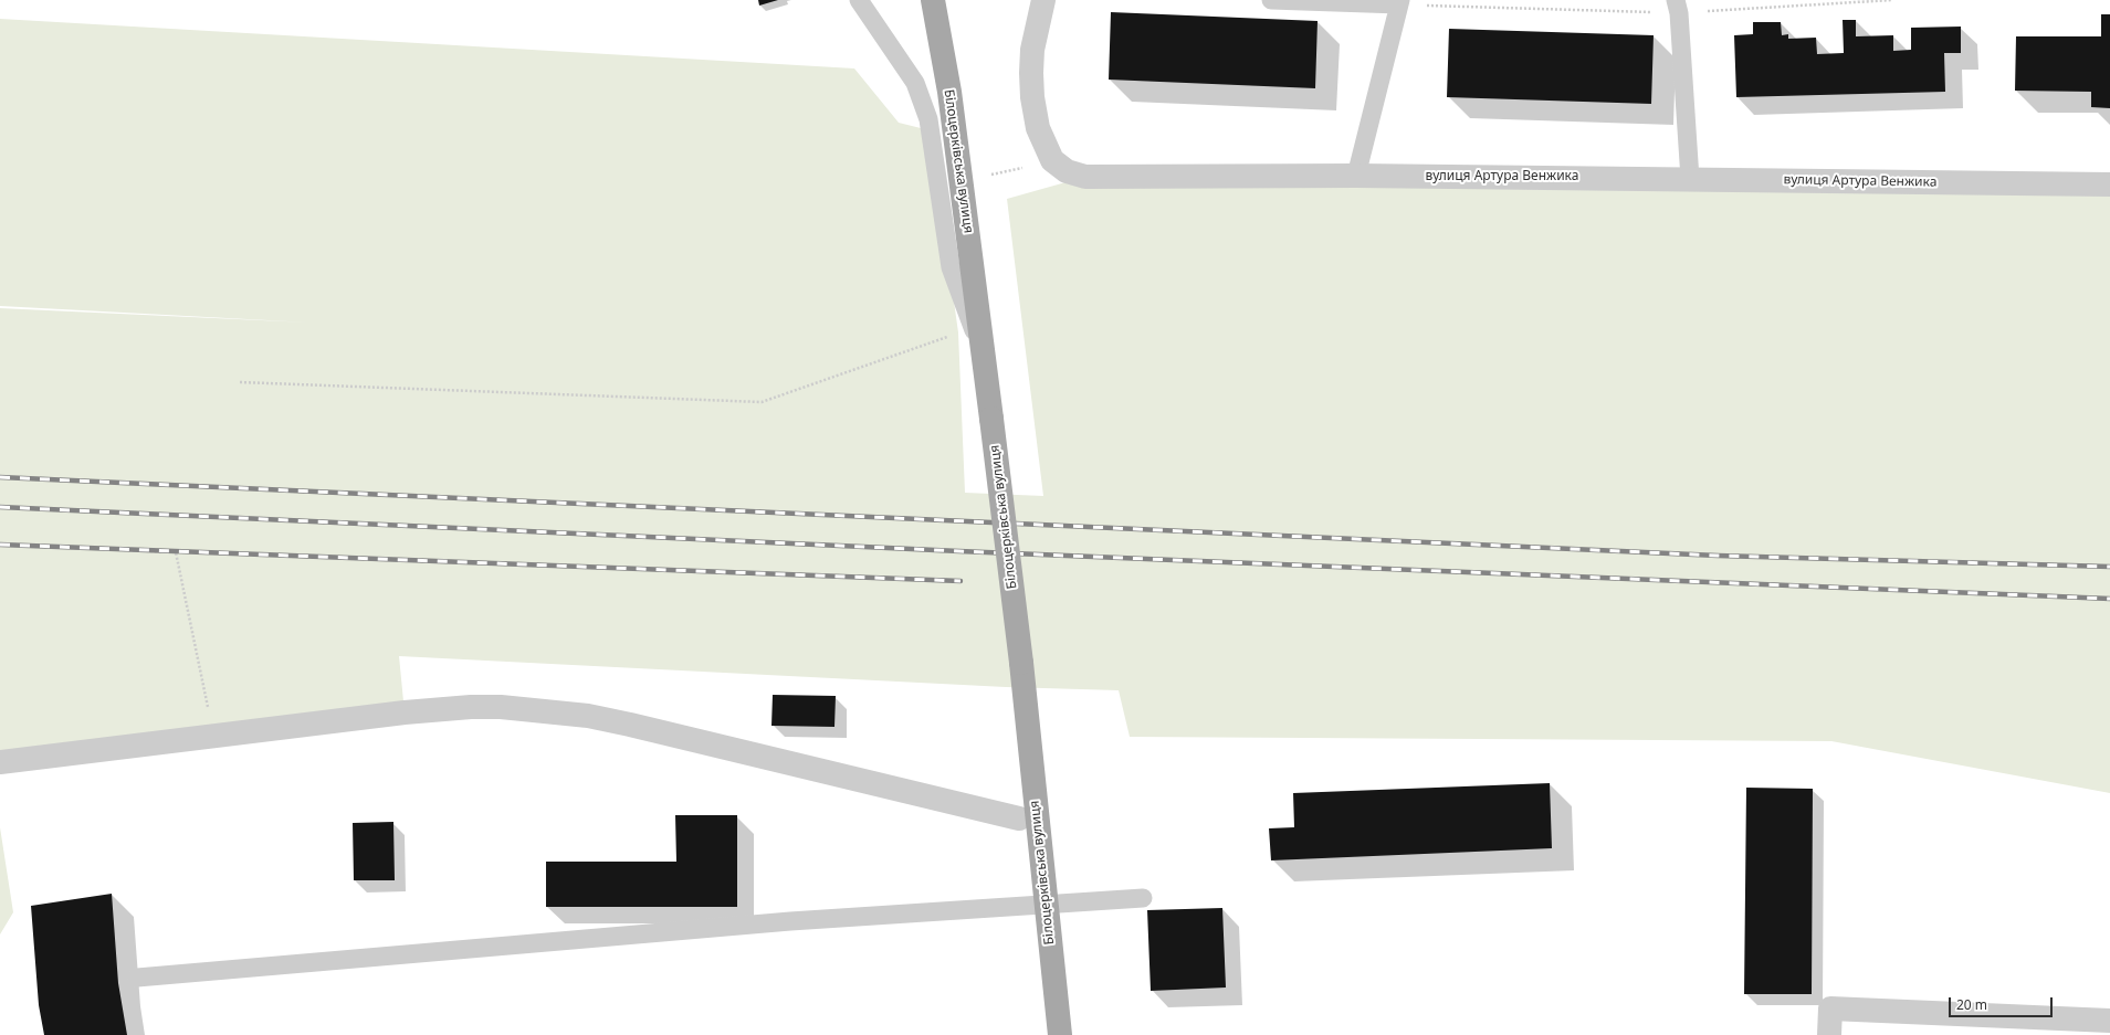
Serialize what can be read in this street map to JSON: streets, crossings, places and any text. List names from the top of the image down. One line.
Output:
{"streets":{"main road":["Білоцерківська вулиця"],"street":["вулиця Артура Венжика"]},"scale_bar":"20 m"}
